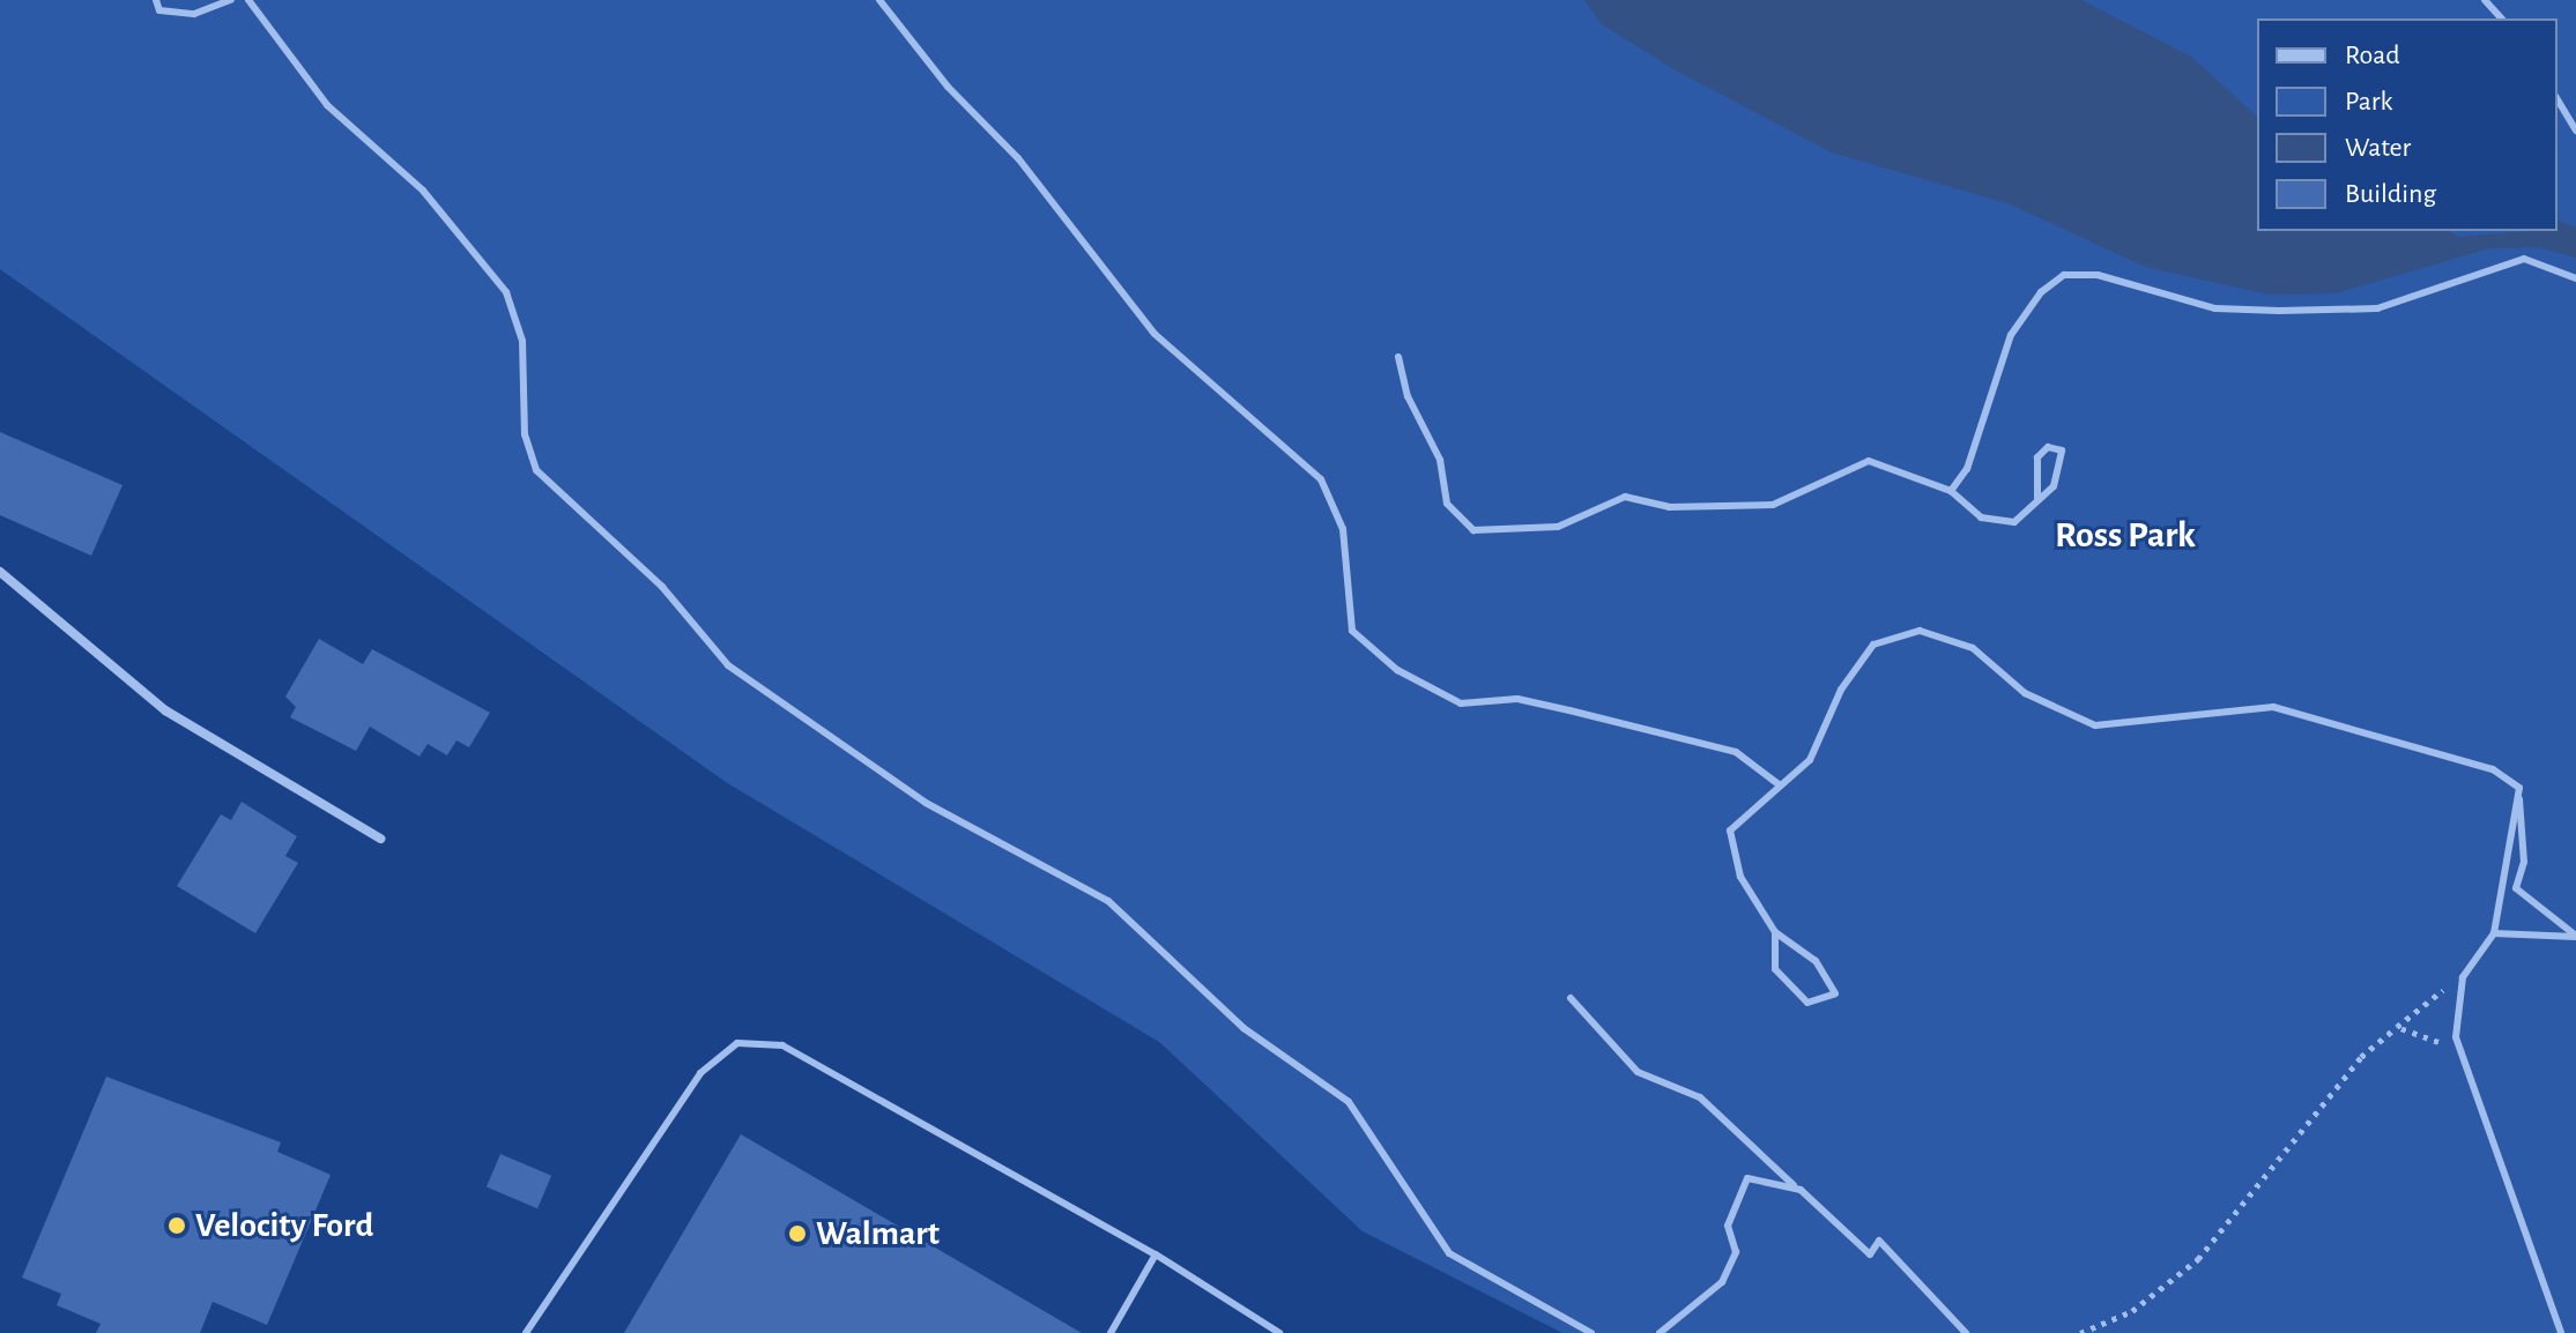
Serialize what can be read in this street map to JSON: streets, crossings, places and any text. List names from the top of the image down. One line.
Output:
{"districts":["Ross Park"],"places":["Velocity Ford","Walmart"],"legend":["Road","Park","Water","Building"]}
